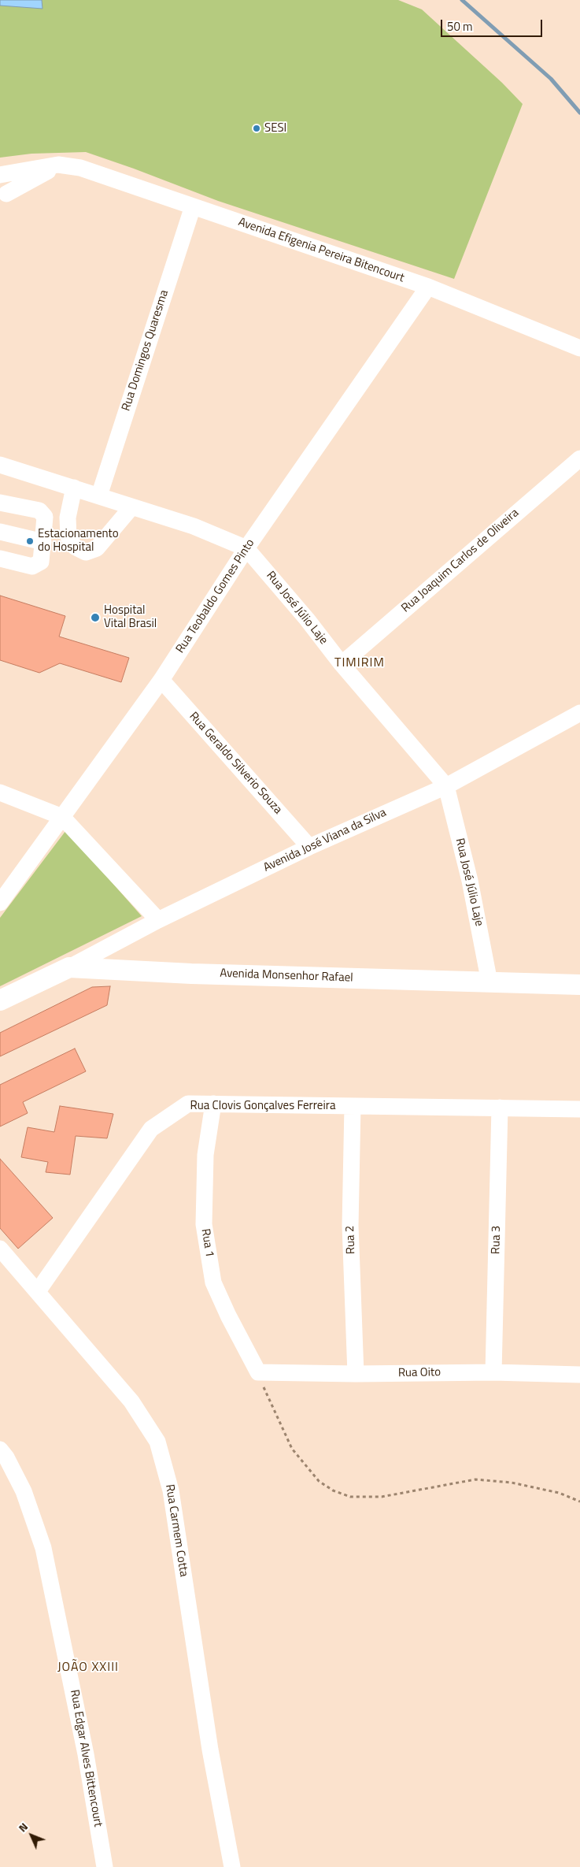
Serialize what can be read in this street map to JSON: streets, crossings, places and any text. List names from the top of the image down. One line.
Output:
{"streets":{"main road":["Avenida Monsenhor Rafael"],"street":["Avenida Efigenia Pereira Bitencourt","Rua Domingos Quaresma","Rua Joaquim Carlos de Oliveira","Rua Teobaldo Gomes Pinto","Rua José Júlio Laje","Rua Geraldo Silverio Souza","Avenida José Viana da Silva","Rua Clovis Gonçalves Ferreira","Rua 2","Rua 3","Rua 1","Rua Oito","Rua Carmem Cotta","Rua Edgar Alves Bittencourt"]},"crossings":[["Avenida Efigenia Pereira Bitencourt","Rua Domingos Quaresma"],["Avenida Efigenia Pereira Bitencourt","Rua Teobaldo Gomes Pinto"],["Rua Domingos Quaresma","Rua José Júlio Laje"],["Rua Joaquim Carlos de Oliveira","Rua José Júlio Laje"],["Rua Teobaldo Gomes Pinto","Rua José Júlio Laje"],["Rua Teobaldo Gomes Pinto","Rua Geraldo Silverio Souza"],["Rua José Júlio Laje","Avenida José Viana da Silva"],["Rua José Júlio Laje","Avenida Monsenhor Rafael"],["Rua Geraldo Silverio Souza","Avenida José Viana da Silva"],["Avenida José Viana da Silva","Avenida Monsenhor Rafael"],["Rua Clovis Gonçalves Ferreira","Rua 2"],["Rua Clovis Gonçalves Ferreira","Rua 3"],["Rua Clovis Gonçalves Ferreira","Rua 1"],["Rua Clovis Gonçalves Ferreira","Rua Carmem Cotta"],["Rua 2","Rua Oito"],["Rua 3","Rua Oito"],["Rua 1","Rua Oito"]],"districts":["TIMIRIM","JOÃO XXIII"],"places":["SESI","Estacionamento do Hospital","Hospital Vital Brasil"],"scale_bar":"50 m","north":"top left"}
